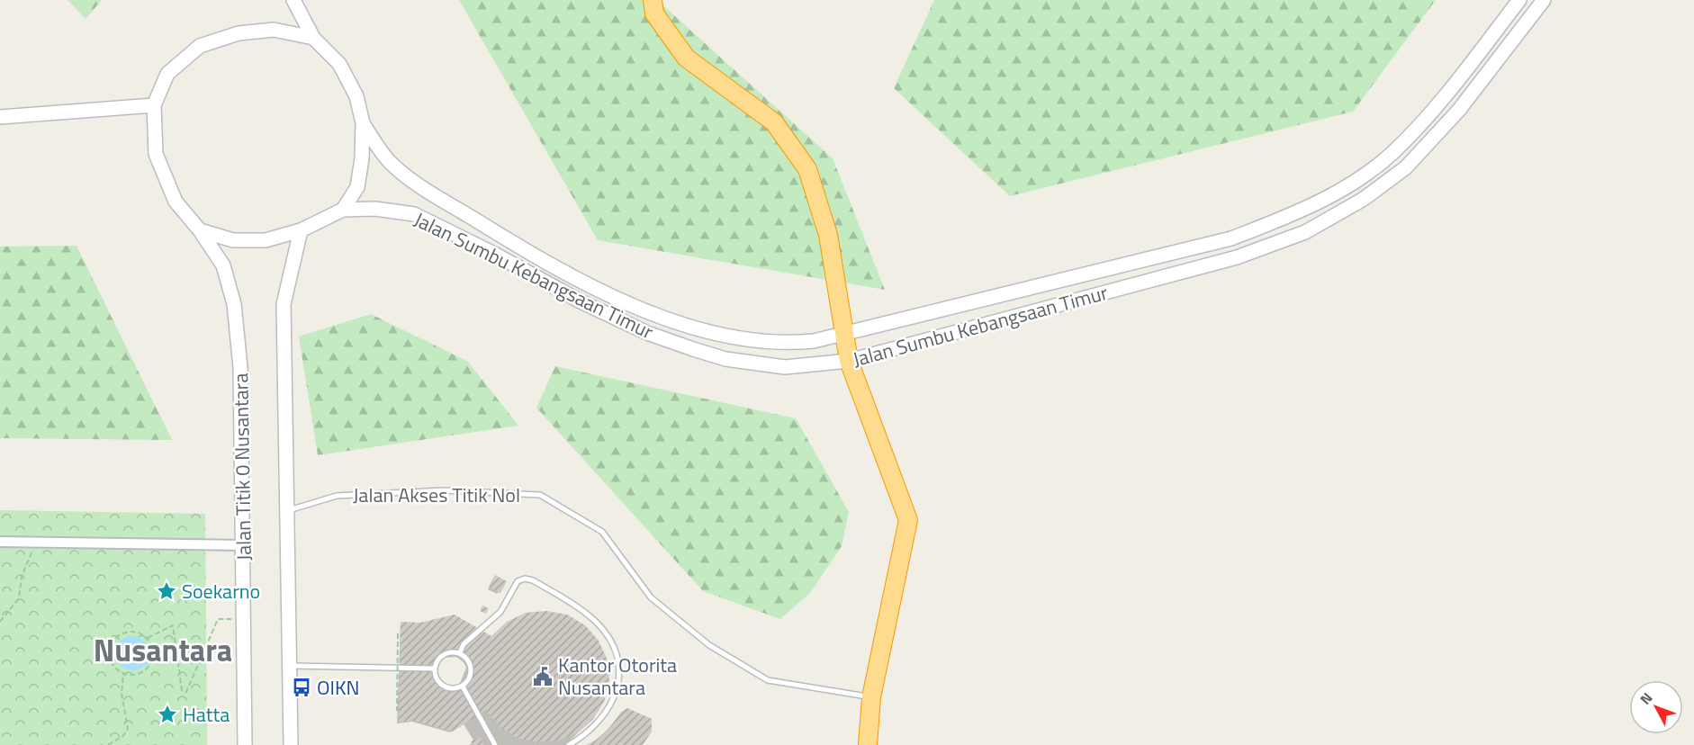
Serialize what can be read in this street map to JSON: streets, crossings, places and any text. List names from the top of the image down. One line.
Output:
{"streets":{"street":["Jalan Sumbu Kebangsaan Timur","Jalan Titik 0 Nusantara"],"lane":["Jalan Akses Titik Nol"]},"crossings":[["Jalan Sumbu Kebangsaan Timur","Jalan Titik 0 Nusantara"]],"districts":["Nusantara"],"places":{"place":["Soekarno","Hatta"],"public building":["Kantor Otorita Nusantara"],"bus stop":["OIKN"]},"north":"top left"}
